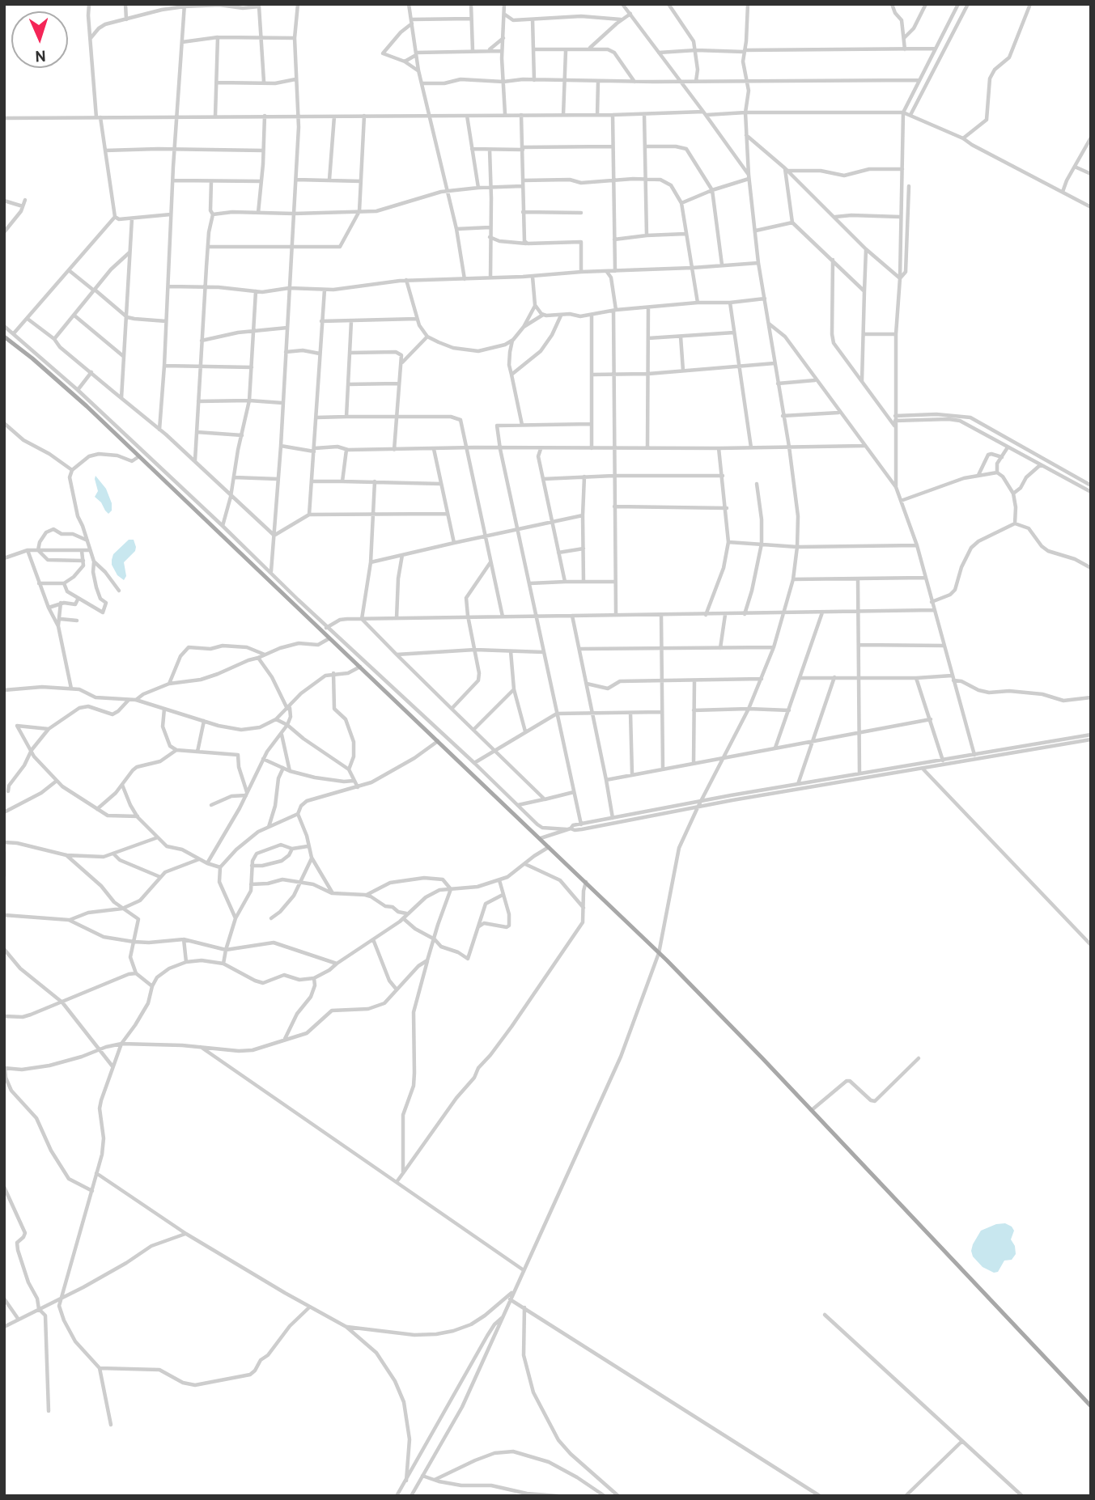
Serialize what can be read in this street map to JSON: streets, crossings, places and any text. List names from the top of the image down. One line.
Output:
{"north":"bottom"}
